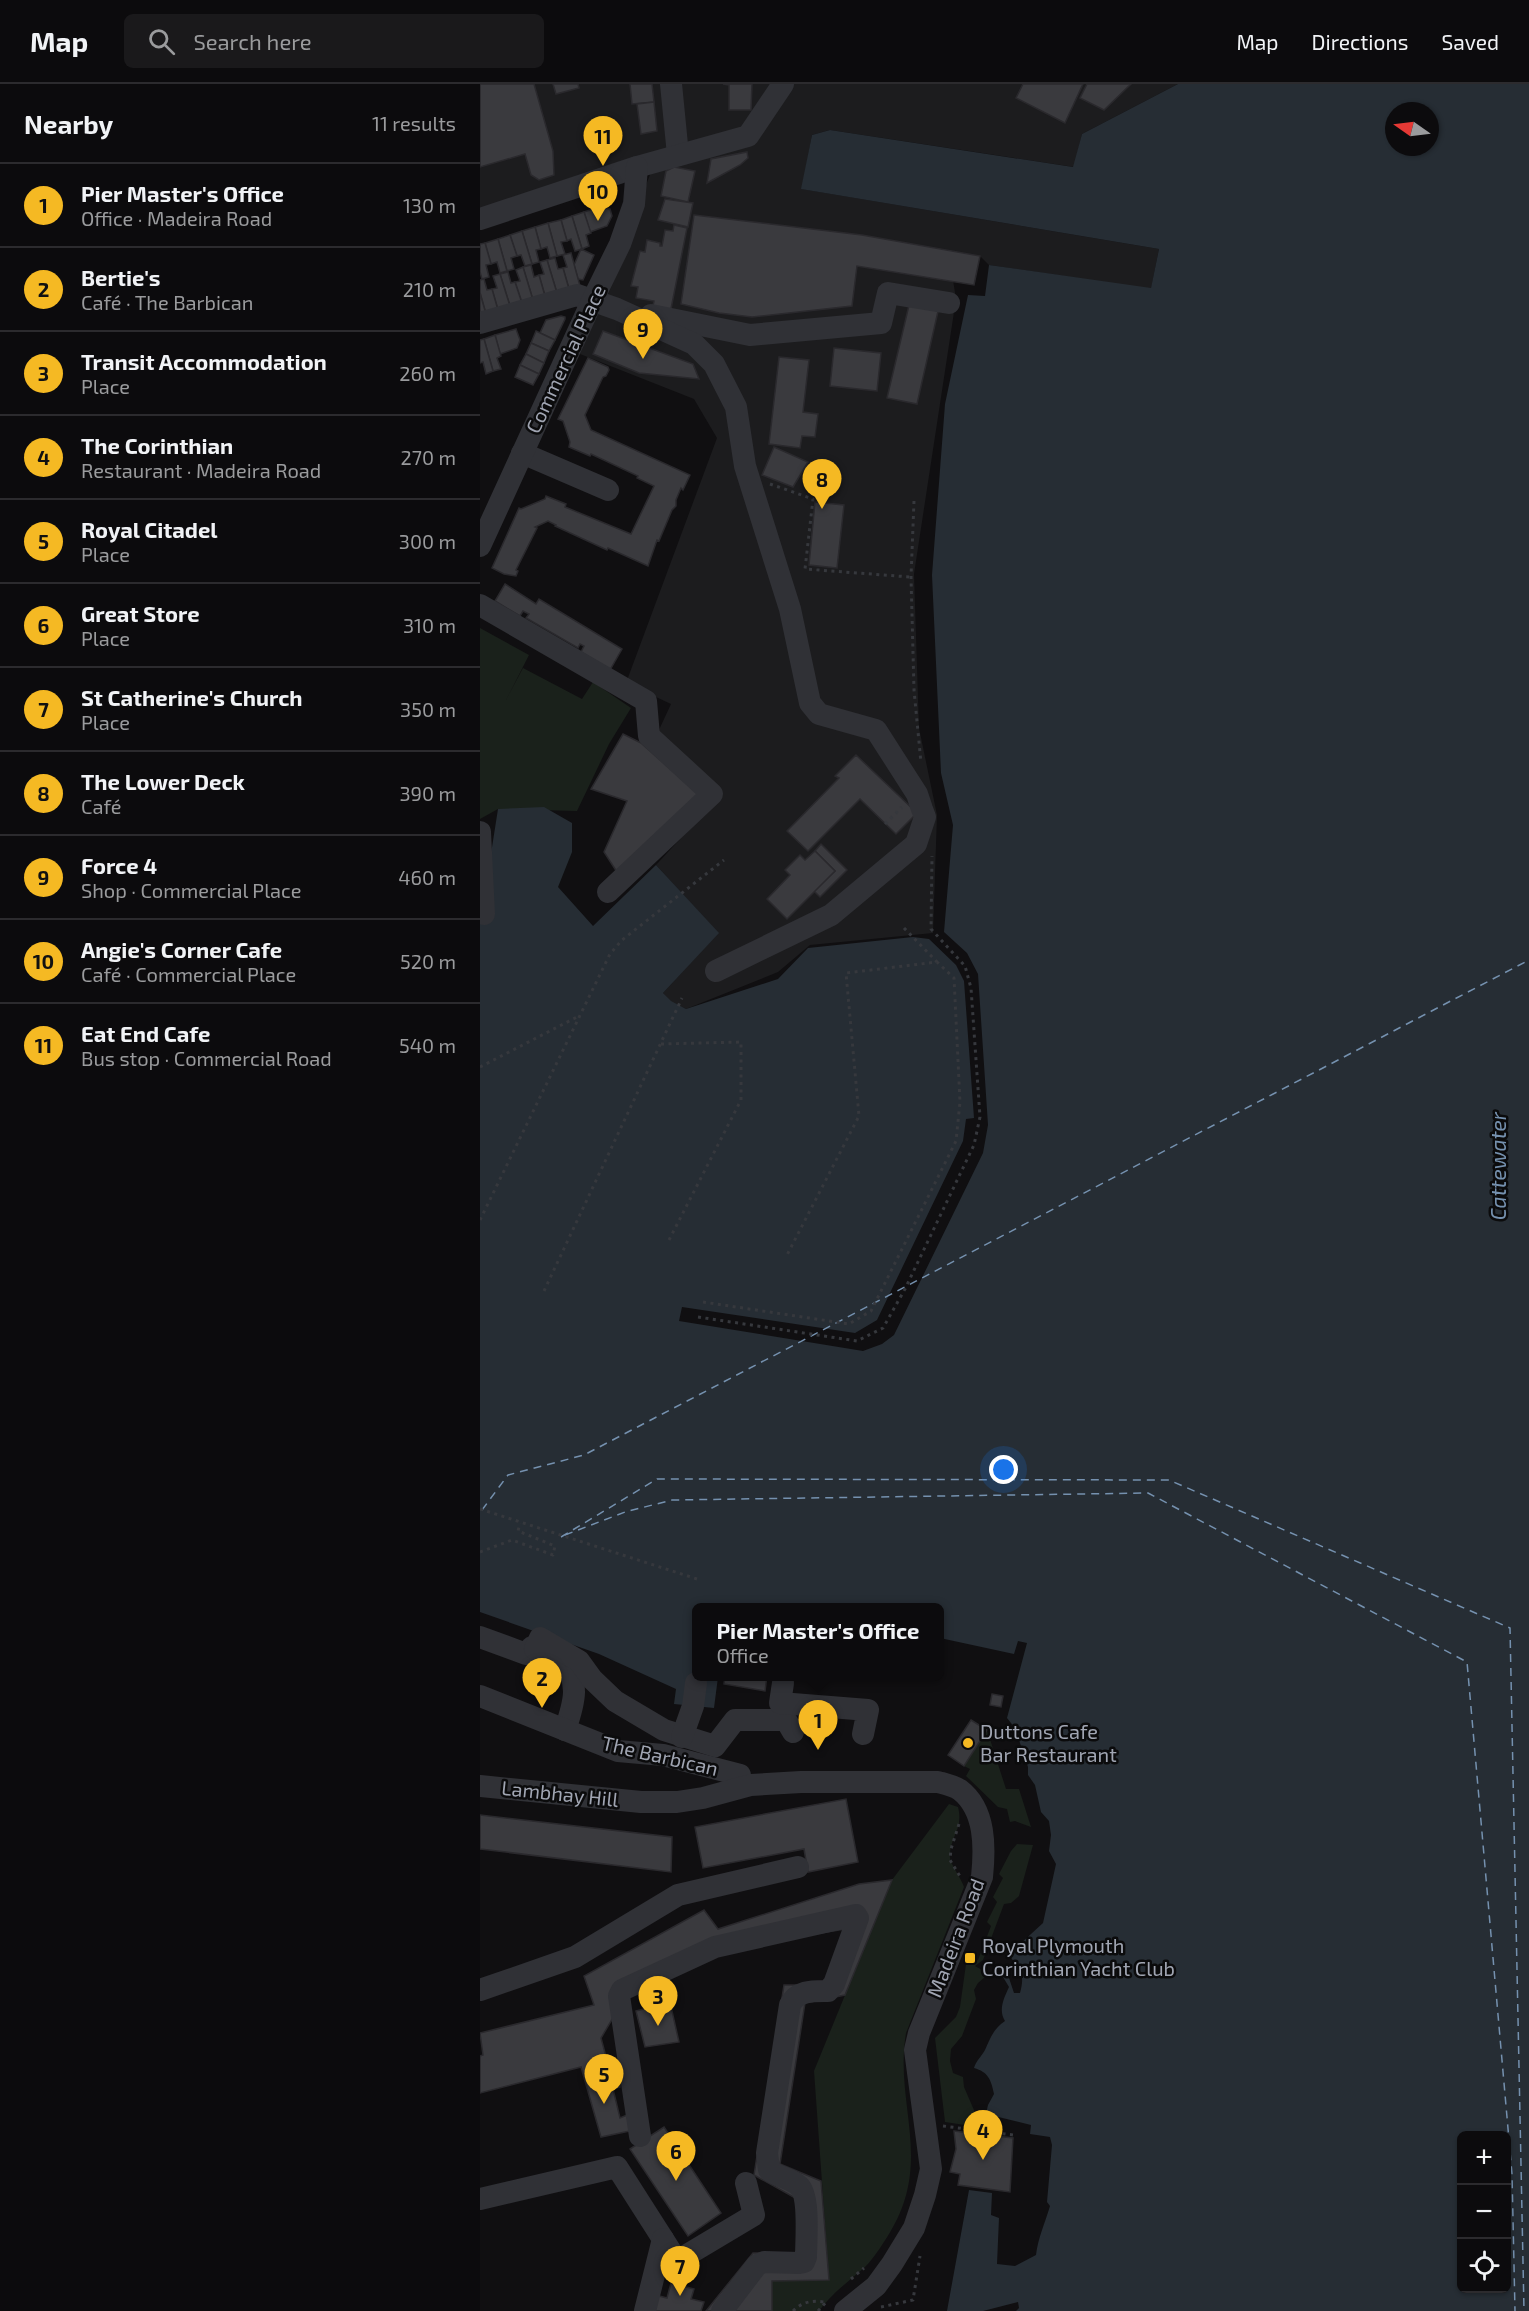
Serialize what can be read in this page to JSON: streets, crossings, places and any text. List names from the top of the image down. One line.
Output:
{"streets":{"street":["Commercial Place","The Barbican","Lambhay Hill","Madeira Road"]},"crossings":[["Lambhay Hill","Madeira Road"]],"water":["Cattewater"],"places":{"other":["Duttons Cafe Bar Restaurant"],"transit":["Royal Plymouth Corinthian Yacht Club"]},"north":"left","page":{"header":"Map","search":"Search here","nav":["Map","Directions","Saved"],"heading":["Nearby","11 results"],"pins":["11","10","9","8","2","1","3","5","4","6","7"],"list":[{"mark":"1","name":"Pier Master's Office","note":"Office · Madeira Road","value":"130 m"},{"mark":"2","name":"Bertie's","note":"Café · The Barbican","value":"210 m"},{"mark":"3","name":"Transit Accommodation","note":"Place","value":"260 m"},{"mark":"4","name":"The Corinthian","note":"Restaurant · Madeira Road","value":"270 m"},{"mark":"5","name":"Royal Citadel","note":"Place","value":"300 m"},{"mark":"6","name":"Great Store","note":"Place","value":"310 m"},{"mark":"7","name":"St Catherine's Church","note":"Place","value":"350 m"},{"mark":"8","name":"The Lower Deck","note":"Café","value":"390 m"},{"mark":"9","name":"Force 4","note":"Shop · Commercial Place","value":"460 m"},{"mark":"10","name":"Angie's Corner Cafe","note":"Café · Commercial Place","value":"520 m"},{"mark":"11","name":"Eat End Cafe","note":"Bus stop · Commercial Road","value":"540 m"}],"popup":["Pier Master's Office","Office"],"map_buttons":["+","−"]}}
